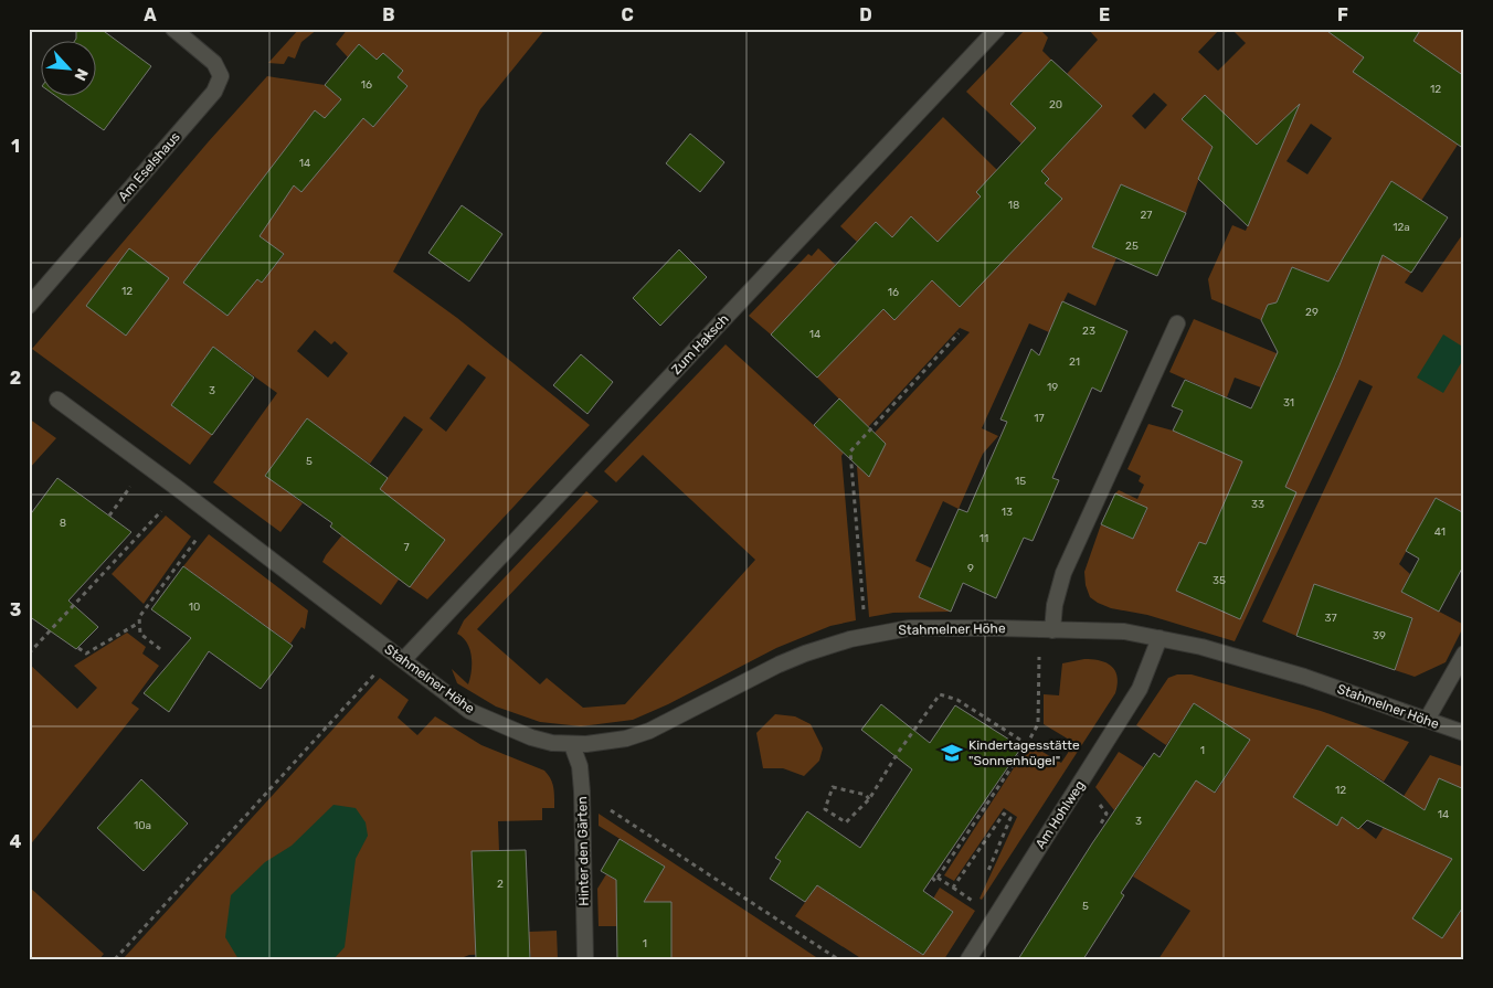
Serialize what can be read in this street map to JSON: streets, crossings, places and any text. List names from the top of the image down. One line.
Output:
{"streets":{"street":["Am Eselshaus","Zum Haksch","Stahmelner Höhe","Am Hohlweg","Hinter den Gärten"]},"crossings":[["Zum Haksch","Stahmelner Höhe"],["Stahmelner Höhe","Am Hohlweg"],["Stahmelner Höhe","Hinter den Gärten"]],"places":{"school or university":["Kindertagesstätte \"Sonnenhügel\""]},"house_numbers":["16","12","20","14","18","27","12a","25","12","16","29","23","14","21","19","3","31","17","5","15","33","13","8","41","11","7","9","35","10","37","39","1","12","14","3","10a","2","5","1"],"north":"bottom right","grid":{"columns":["A","B","C","D","E","F"],"rows":["1","2","3","4"]}}
